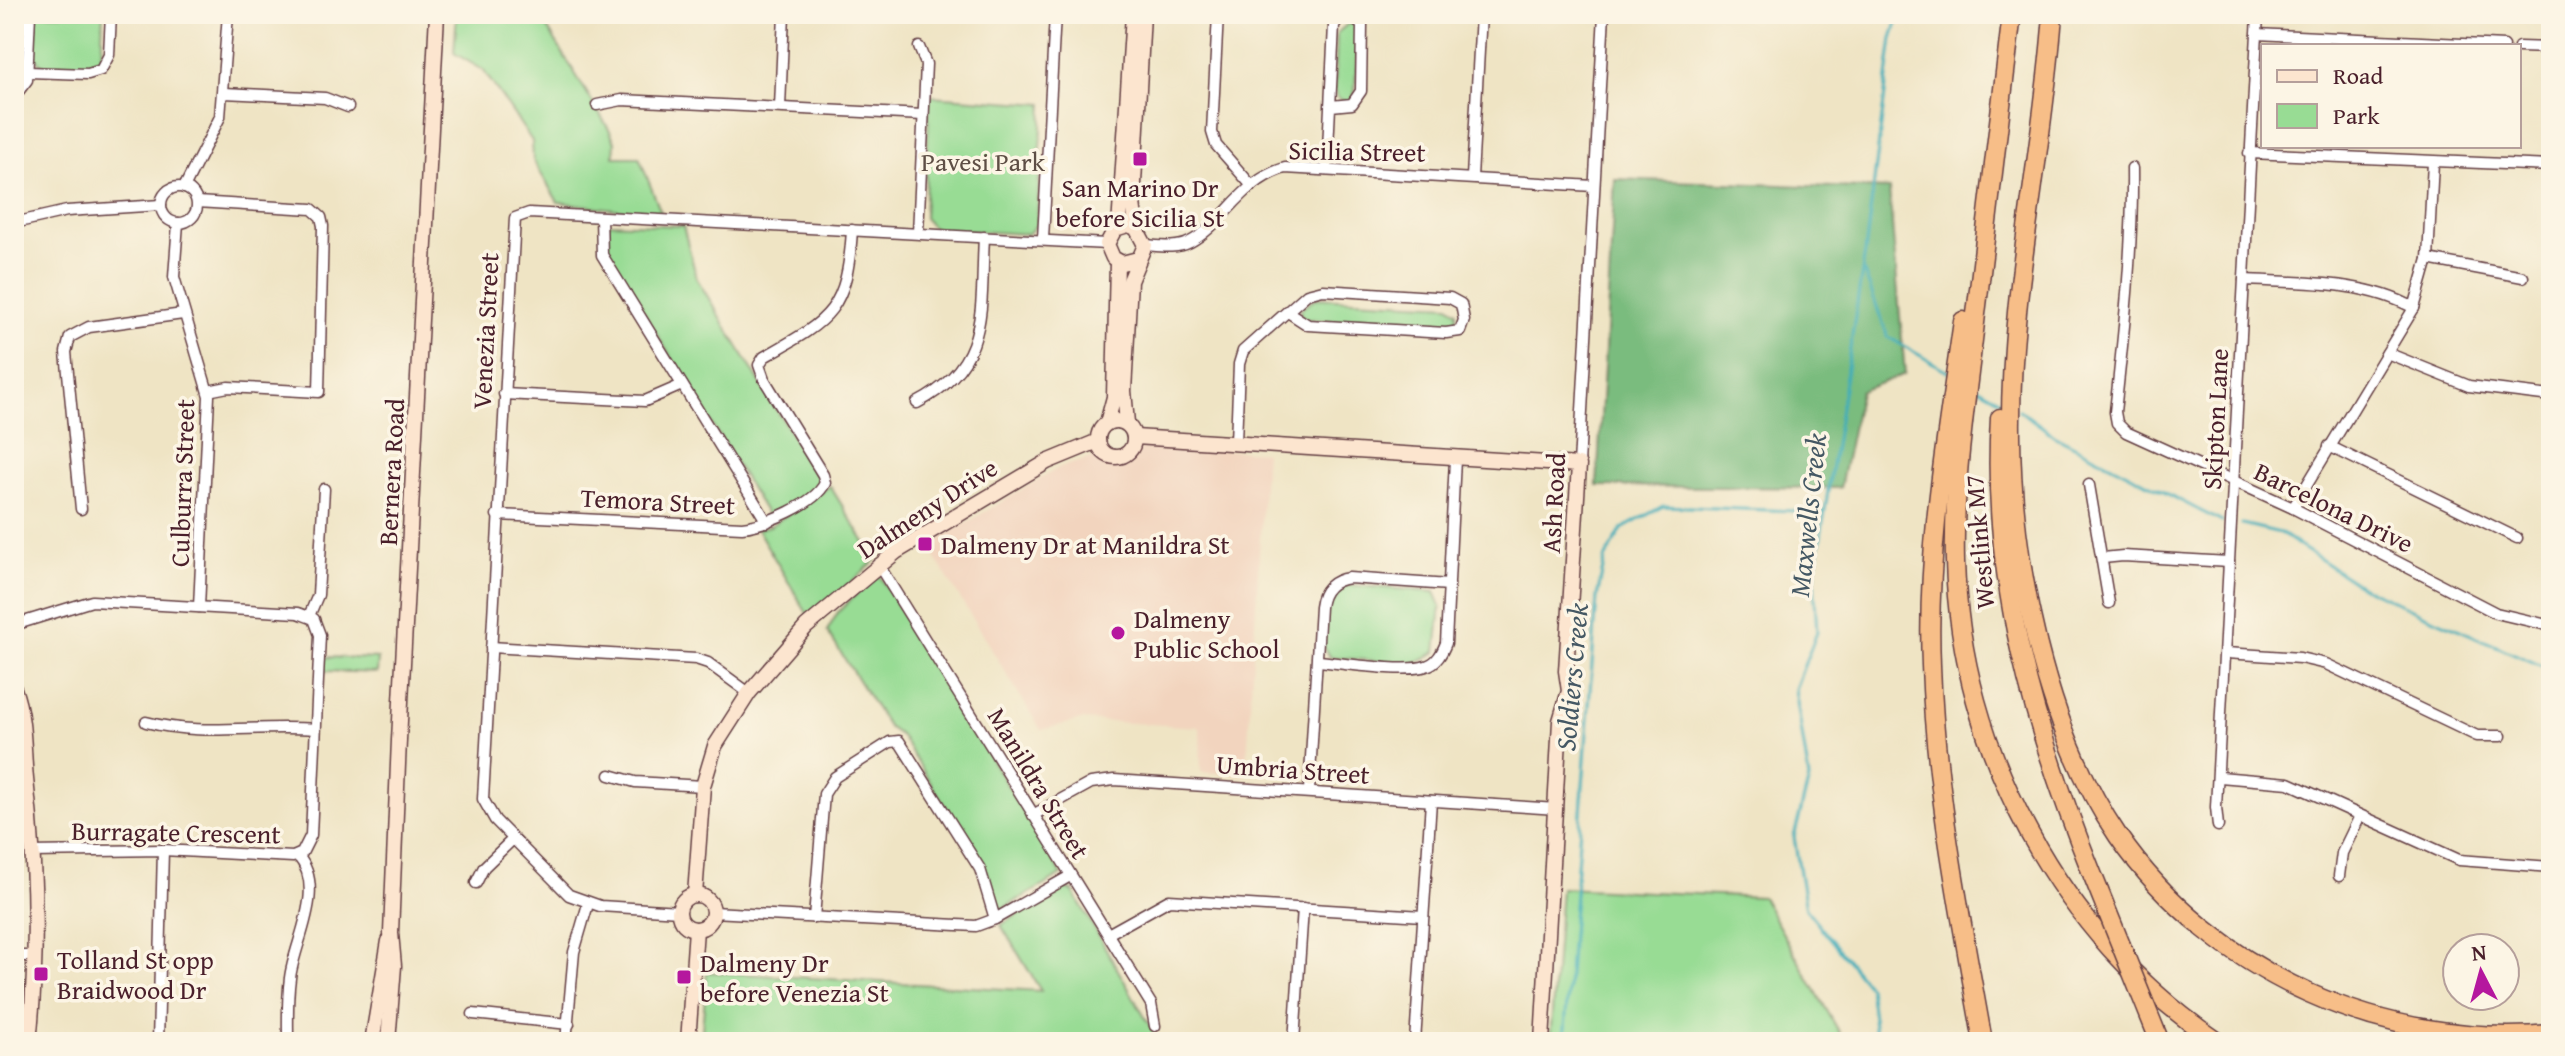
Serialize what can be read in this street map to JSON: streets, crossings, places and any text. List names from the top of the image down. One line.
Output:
{"streets":{"highway":["Westlink M7"],"street":["Sicilia Street","Venezia Street","Skipton Lane","Bernera Road","Culburra Street","Temora Street","Ash Road","Barcelona Drive","Dalmeny Drive","Umbria Street","Manildra Street","Burragate Crescent"]},"crossings":[["Sicilia Street","Venezia Street"],["Sicilia Street","Ash Road"],["Venezia Street","Temora Street"],["Venezia Street","Dalmeny Drive"],["Skipton Lane","Barcelona Drive"],["Ash Road","Umbria Street"],["Dalmeny Drive","Manildra Street"],["Umbria Street","Manildra Street"]],"water":["Maxwells Creek","Soldiers Creek"],"parks":["Pavesi Park"],"places":{"transit":["San Marino Dr before Sicilia St","Dalmeny Dr at Manildra St","Tolland St opp Braidwood Dr","Dalmeny Dr before Venezia St"],"other":["Dalmeny Public School"]},"legend":["Road","Park"],"north":"top"}
